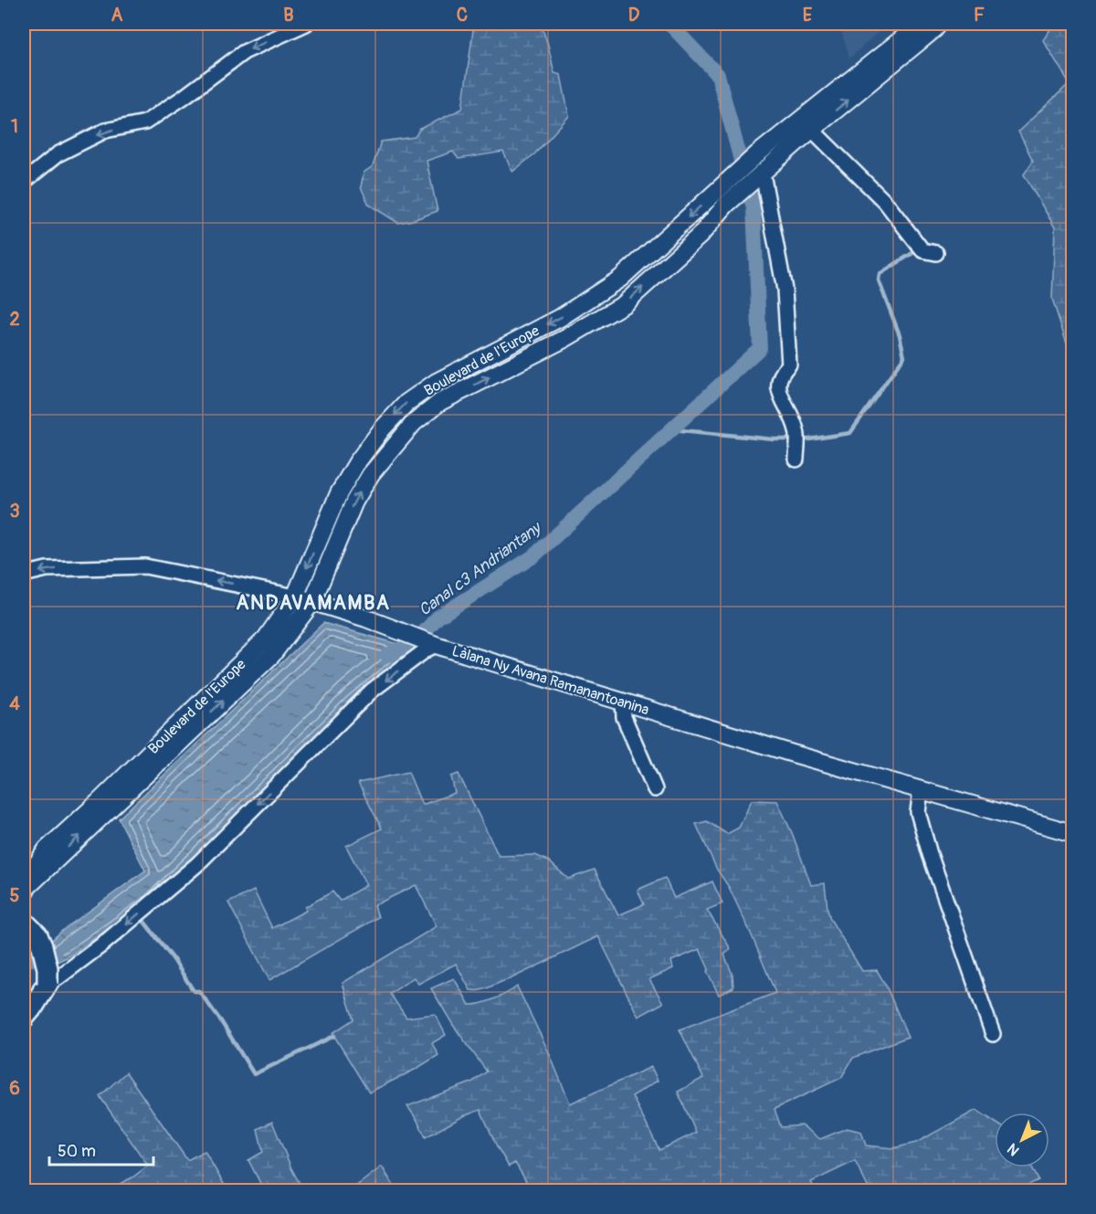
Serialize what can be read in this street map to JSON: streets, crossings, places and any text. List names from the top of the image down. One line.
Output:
{"streets":{"street":["Boulevard de l'Europe","Làlana Ny Avana Ramanantoanina"]},"crossings":[["Boulevard de l'Europe","Làlana Ny Avana Ramanantoanina"]],"districts":["ANDAVAMAMBA"],"water":["Canal c3 Andriantany"],"scale_bar":"50 m","north":"bottom left","grid":{"columns":["A","B","C","D","E","F"],"rows":["1","2","3","4","5","6"]}}
